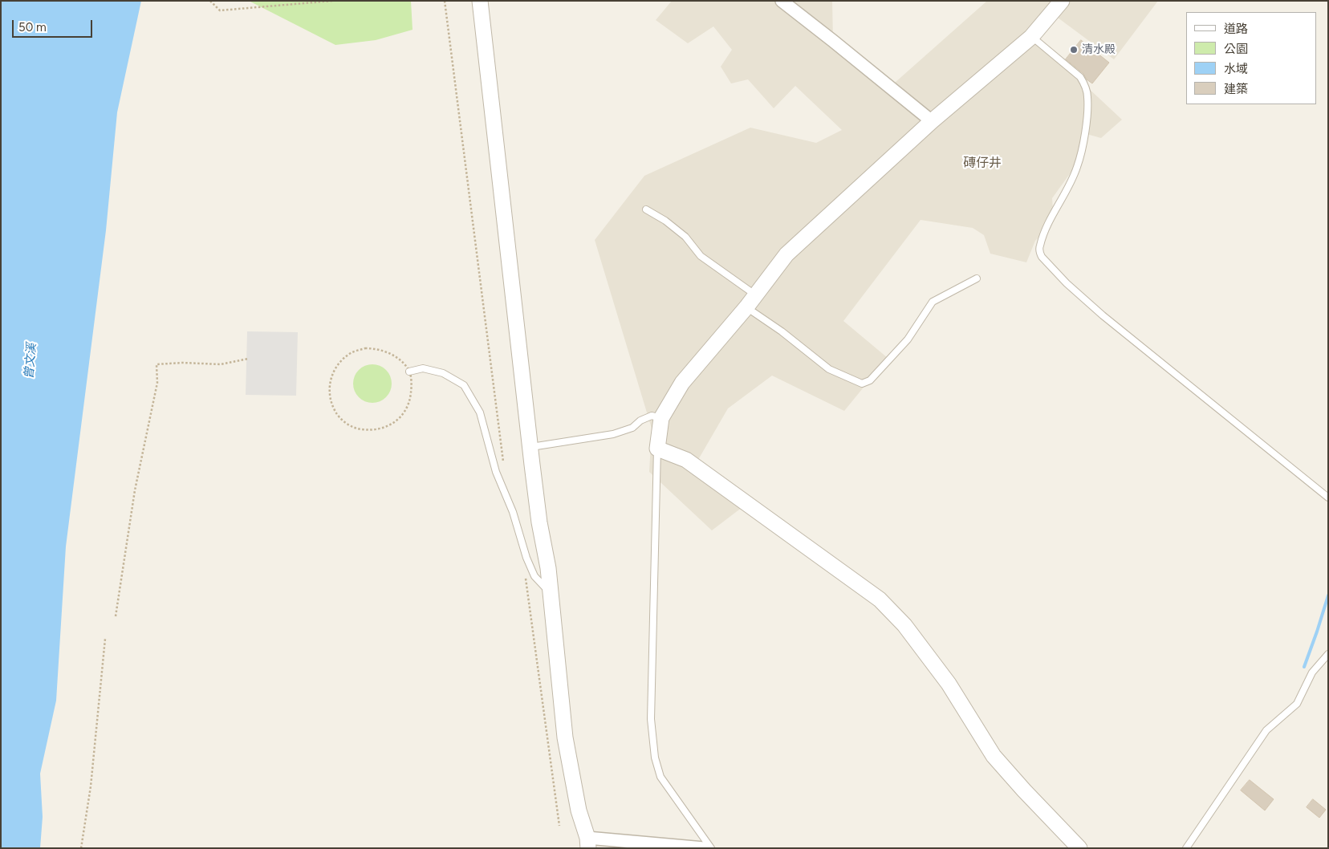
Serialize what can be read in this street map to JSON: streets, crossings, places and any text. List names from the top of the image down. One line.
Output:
{"districts":["磚仔井"],"water":["曾文溪"],"places":["清水殿"],"legend":["道路","公園","水域","建築"],"scale_bar":"50 m"}
